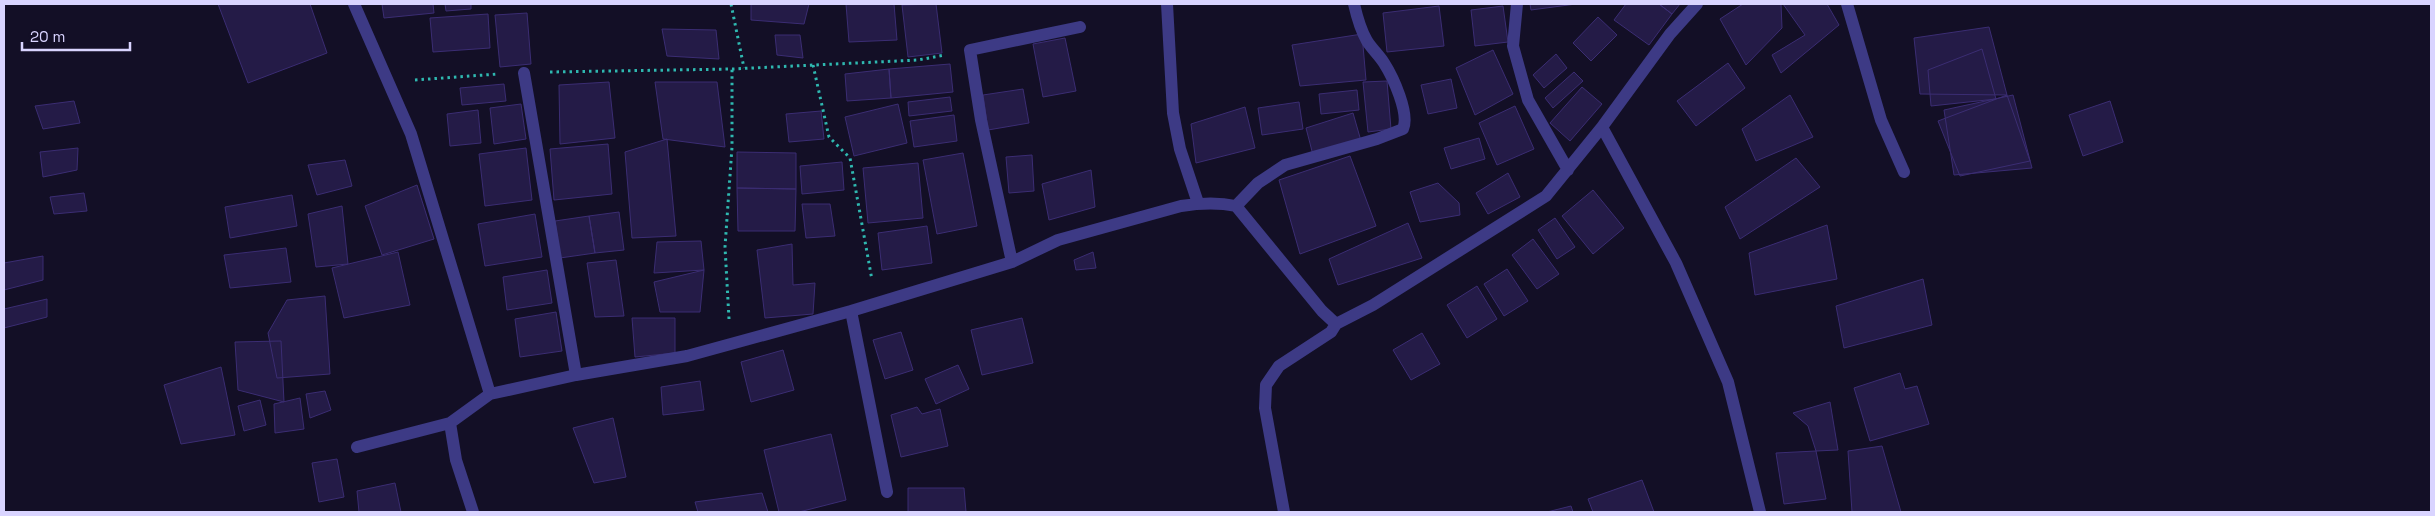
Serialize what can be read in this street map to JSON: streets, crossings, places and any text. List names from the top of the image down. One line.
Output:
{"scale_bar":"20 m"}
